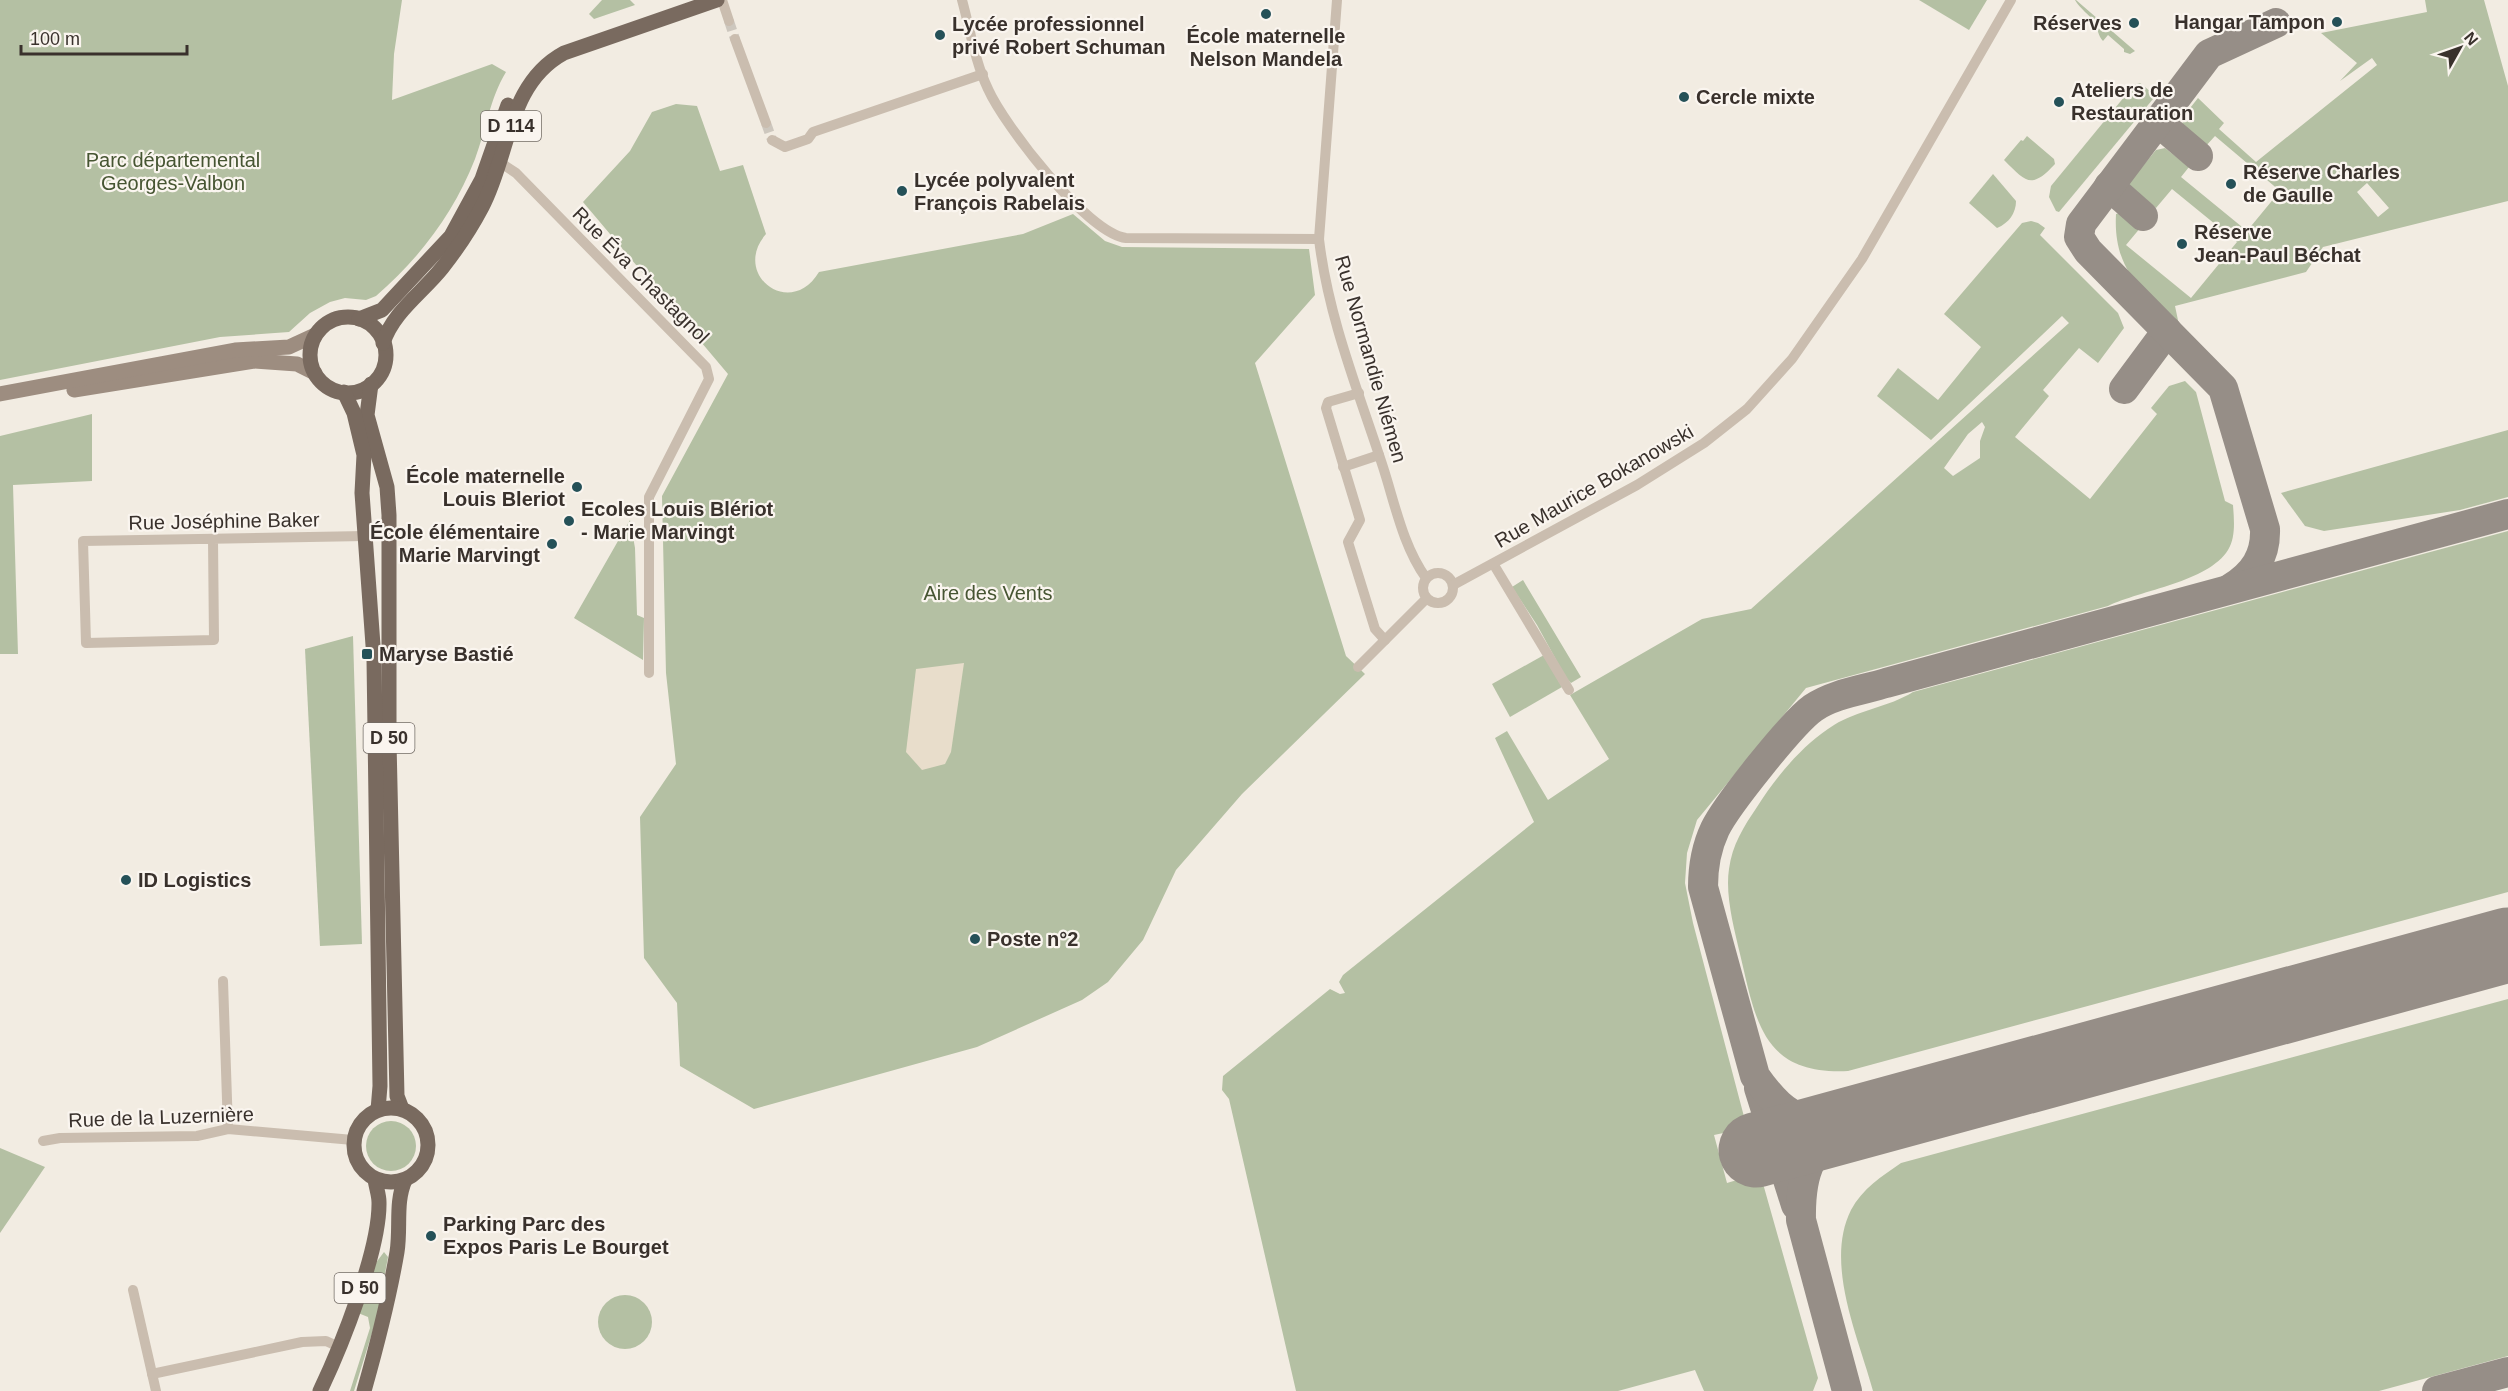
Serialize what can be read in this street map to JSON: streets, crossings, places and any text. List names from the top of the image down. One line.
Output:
{"streets":{"main road":["D 114","D 50"],"street":["Rue Éva Chastagnol","Rue Normandie Niémen","Rue Maurice Bokanowski","Rue Joséphine Baker","Rue de la Luzernière"]},"crossings":[["D 114","Rue Éva Chastagnol"],["D 114","D 50"],["Rue Normandie Niémen","Rue Maurice Bokanowski"],["Rue Joséphine Baker","D 50"],["D 50","Rue de la Luzernière"]],"parks":["Parc départemental Georges-Valbon","Aire des Vents"],"places":{"other":["École maternelle Nelson Mandela","Hangar Tampon","Réserves","Lycée professionnel privé Robert Schuman","Cercle mixte","Ateliers de Restauration","Réserve Charles de Gaulle","Lycée polyvalent François Rabelais","Réserve Jean-Paul Béchat","École maternelle Louis Bleriot","Ecoles Louis Blériot - Marie Marvingt","École élémentaire Marie Marvingt","ID Logistics","Poste n°2","Parking Parc des Expos Paris Le Bourget"],"transit":["Maryse Bastié"]},"scale_bar":"100 m","north":"top right"}
